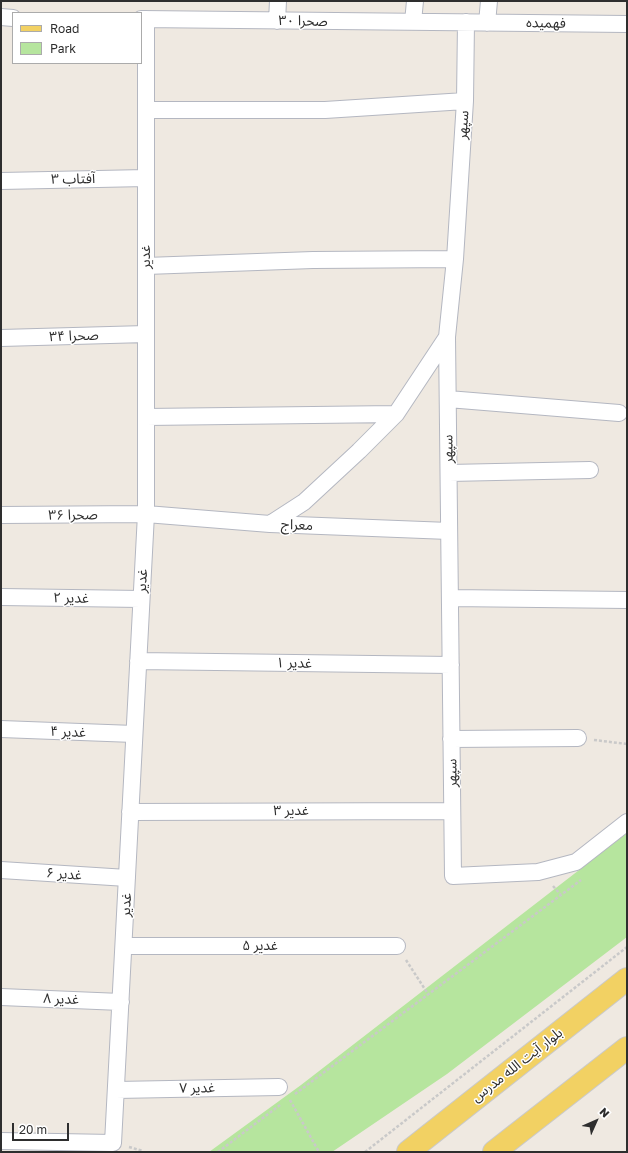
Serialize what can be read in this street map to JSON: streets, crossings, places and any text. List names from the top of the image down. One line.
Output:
{"streets":{"main road":["بلوار آیت الله مدرس"],"street":["صحرا ۳۰","فهمیده","سپهر","آفتاب ۳","غدیر","صحرا ۳۴","صحرا ۳۶","معراج","غدیر ۲","غدیر ۱","غدیر ۴","غدیر ۳","غدیر ۶","غدیر ۵","غدیر ۸","غدیر ۷"]},"crossings":[["صحرا ۳۰","فهمیده"],["صحرا ۳۰","سپهر"],["صحرا ۳۰","غدیر"],["فهمیده","سپهر"],["سپهر","معراج"],["سپهر","غدیر ۱"],["سپهر","غدیر ۳"],["آفتاب ۳","غدیر"],["غدیر","صحرا ۳۴"],["غدیر","صحرا ۳۶"],["غدیر","معراج"],["غدیر","غدیر ۲"],["غدیر","غدیر ۱"],["غدیر","غدیر ۴"],["غدیر","غدیر ۳"],["غدیر","غدیر ۶"],["غدیر","غدیر ۵"],["غدیر","غدیر ۸"],["غدیر","غدیر ۷"],["صحرا ۳۶","معراج"]],"legend":["Road","Park"],"scale_bar":"20 m","north":"top right"}
